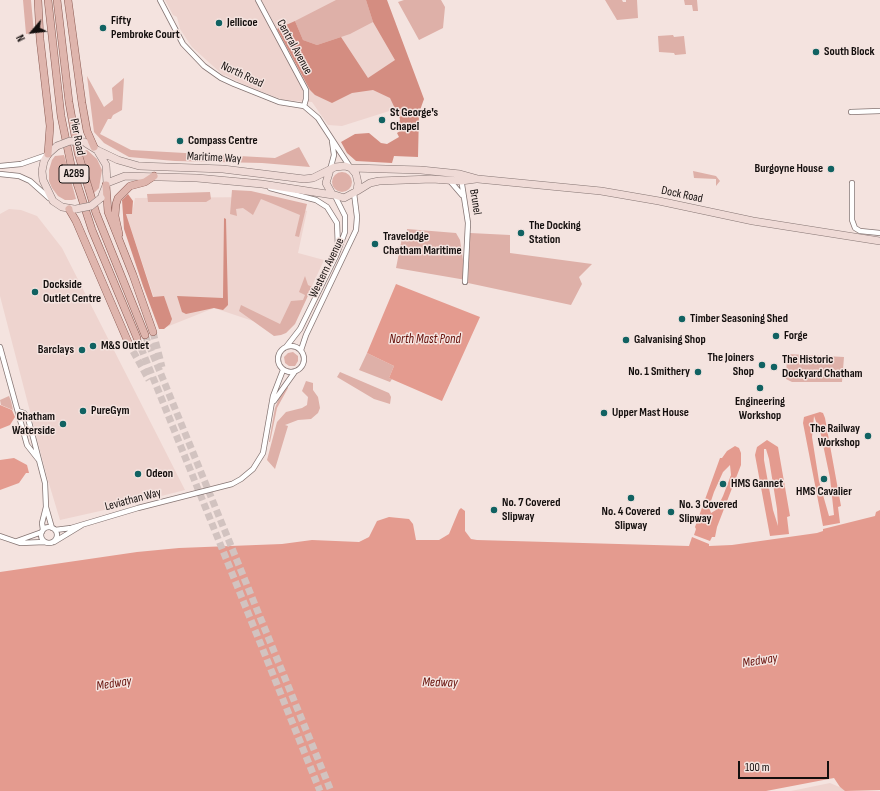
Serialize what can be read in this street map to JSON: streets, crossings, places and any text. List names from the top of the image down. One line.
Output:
{"streets":{"main road":["Pier Road","A289"],"street":["Central Avenue","North Road","Maritime Way","Dock Road","Brunel","Western Avenue","Leviathan Way"]},"crossings":[["Central Avenue","North Road"],["Maritime Way","Dock Road"],["Maritime Way","Western Avenue"],["Dock Road","Brunel"],["Dock Road","Western Avenue"],["Western Avenue","Leviathan Way"]],"water":["North Mast Pond","Medway"],"places":["Jellicoe","Fifty Pembroke Court","South Block","St George's Chapel","Compass Centre","Burgoyne House","The Docking Station","Travelodge Chatham Maritime","Dockside Outlet Centre","Timber Seasoning Shed","Forge","Galvanising Shop","M&S Outlet","Barclays","The Joiners Shop","The Historic Dockyard Chatham","No. 1 Smithery","Engineering Workshop","PureGym","Upper Mast House","Chatham Waterside","The Railway Workshop","Odeon","HMS Cavalier","HMS Gannet","No. 4 Covered Slipway","No. 7 Covered Slipway","No. 3 Covered Slipway"],"scale_bar":"100 m","north":"bottom left"}
